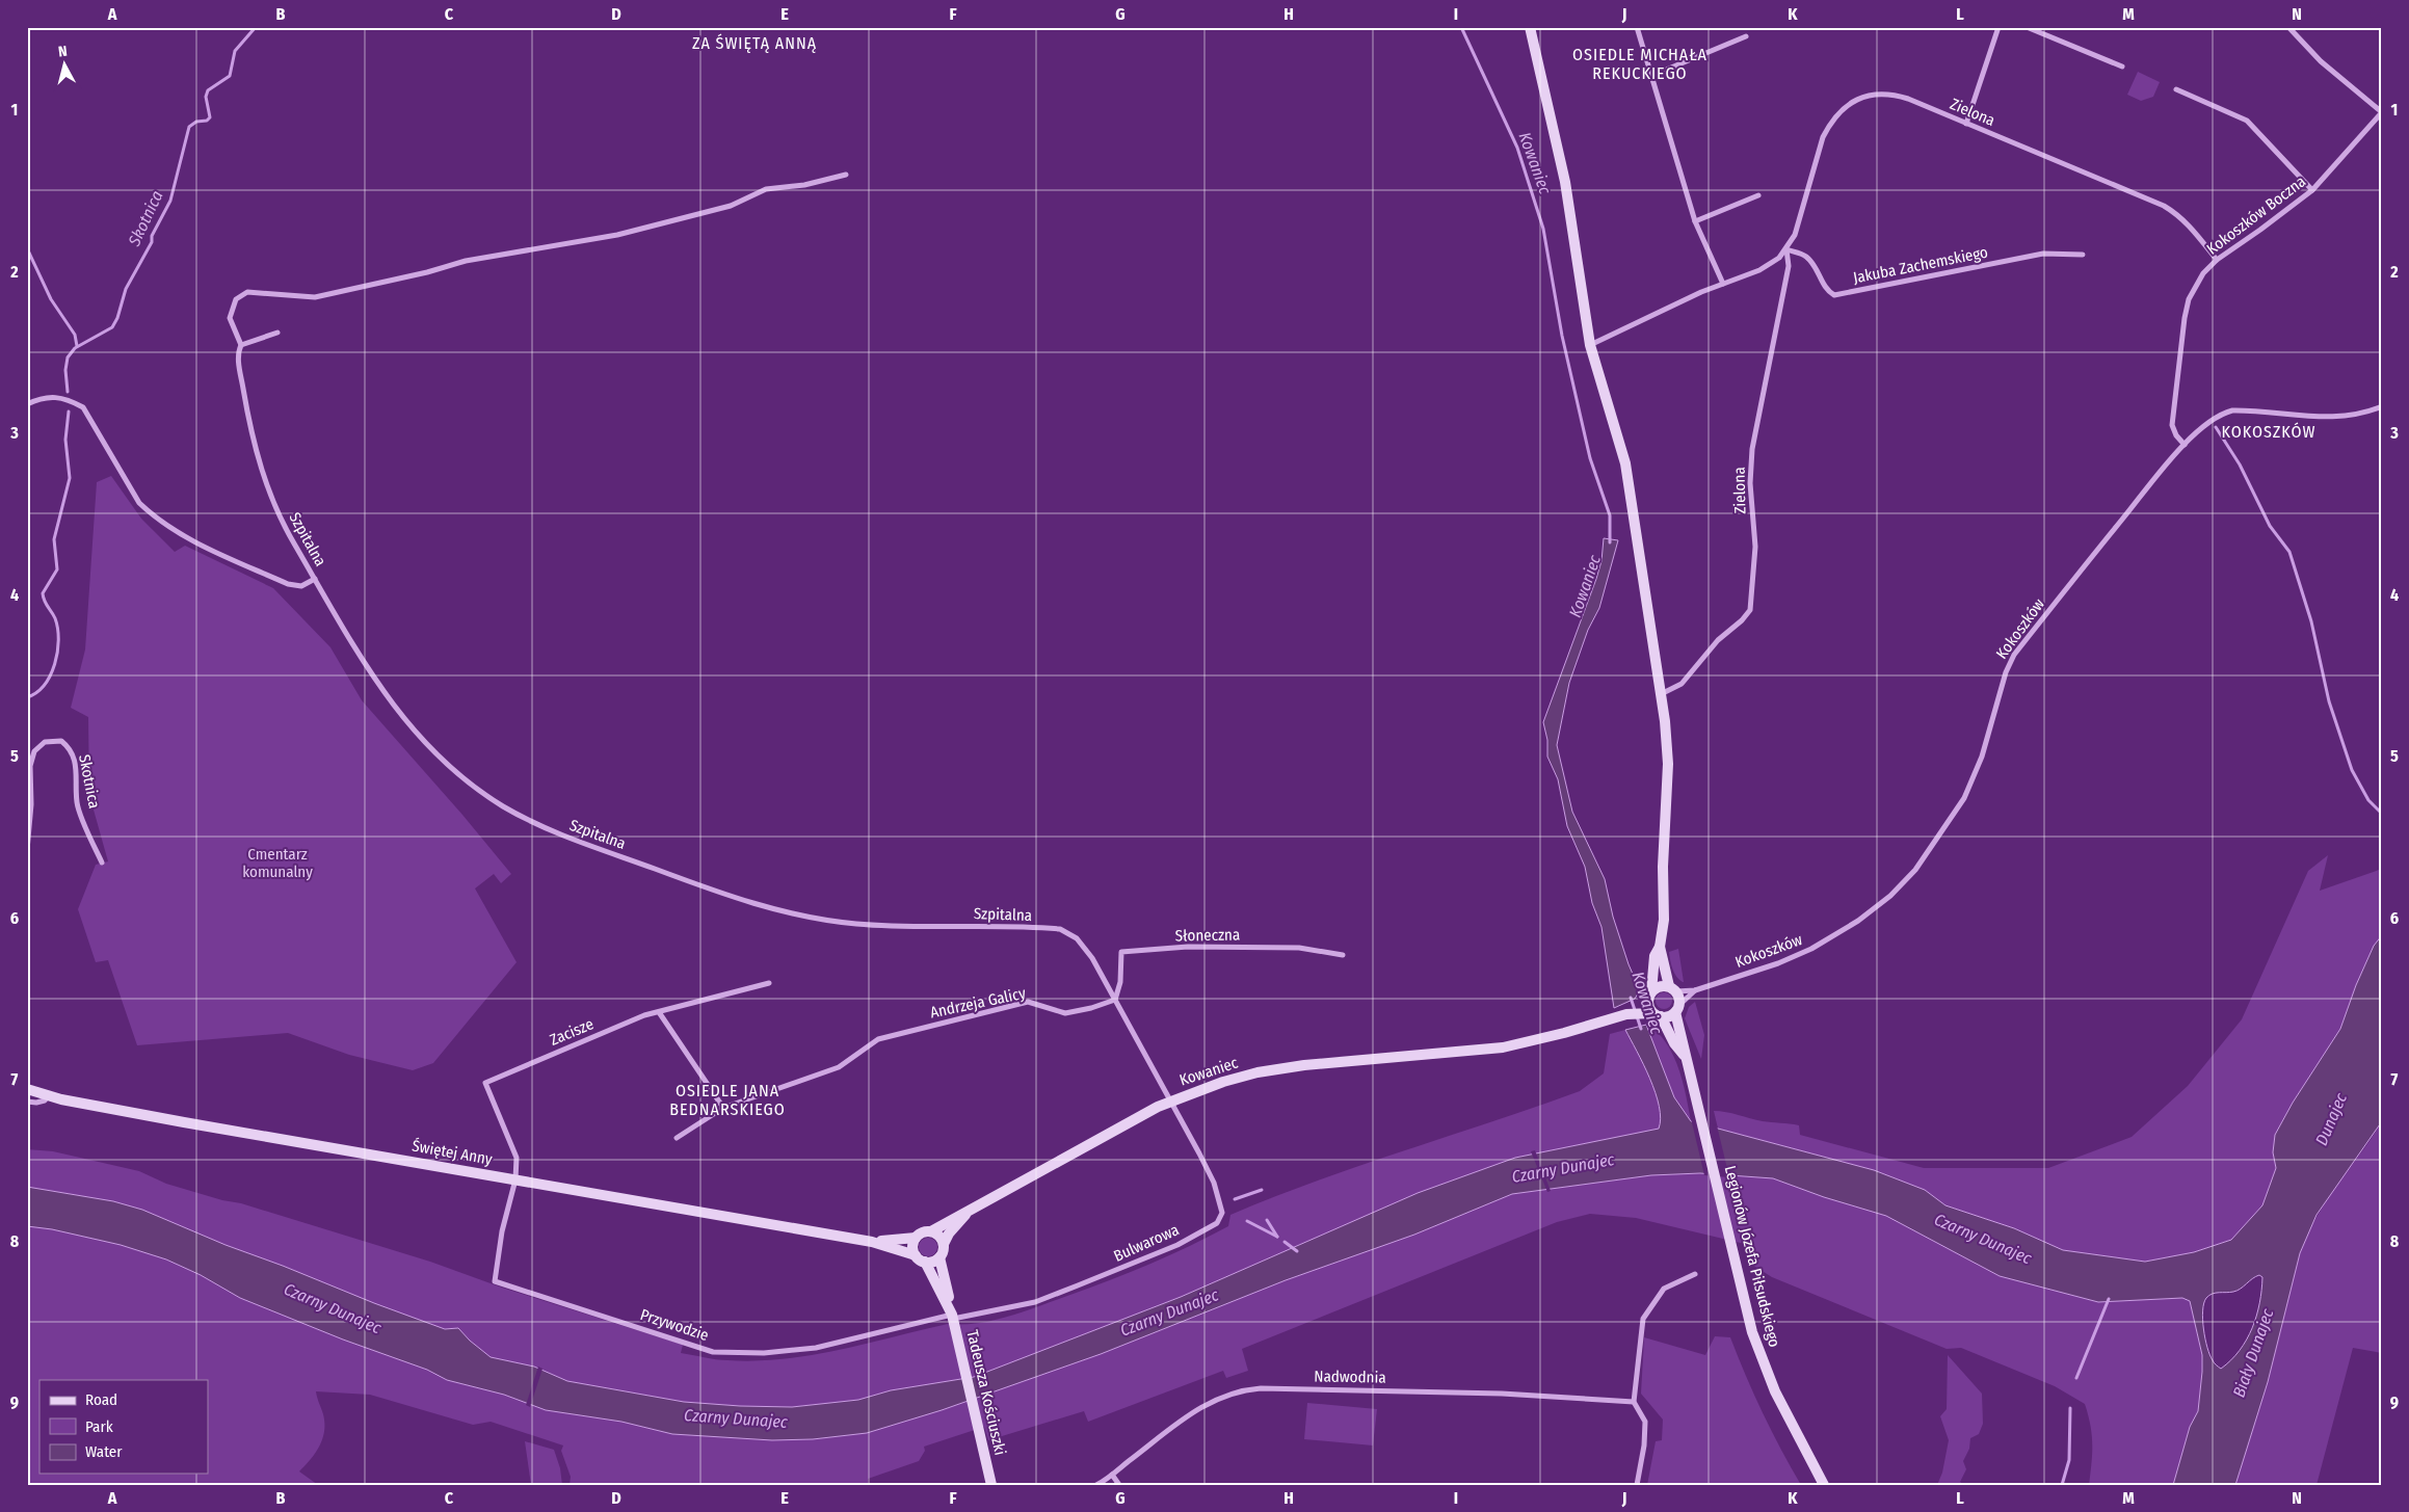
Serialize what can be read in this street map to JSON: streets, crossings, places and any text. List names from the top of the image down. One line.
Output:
{"streets":{"street":["Zielona","Kokoszków Boczna","Jakuba Zachemskiego","Szpitalna","Kokoszków","Skotnica","Słoneczna","Andrzeja Galicy","Zacisze","Kowaniec","Świętej Anny","Bulwarowa","Legionów Józefa Piłsudskiego","Przywodzie","Nadwodnia","Tadeusza Kościuszki"]},"crossings":[["Zielona","Kokoszków Boczna"],["Zielona","Jakuba Zachemskiego"],["Kokoszków Boczna","Kokoszków"],["Szpitalna","Słoneczna"],["Szpitalna","Andrzeja Galicy"],["Szpitalna","Kowaniec"],["Szpitalna","Bulwarowa"],["Kokoszków","Kowaniec"],["Kokoszków","Legionów Józefa Piłsudskiego"],["Słoneczna","Andrzeja Galicy"],["Zacisze","Świętej Anny"],["Zacisze","Przywodzie"],["Kowaniec","Świętej Anny"],["Kowaniec","Bulwarowa"],["Kowaniec","Legionów Józefa Piłsudskiego"],["Kowaniec","Tadeusza Kościuszki"],["Świętej Anny","Przywodzie"],["Świętej Anny","Tadeusza Kościuszki"],["Bulwarowa","Przywodzie"],["Bulwarowa","Tadeusza Kościuszki"],["Przywodzie","Tadeusza Kościuszki"]],"districts":["ZA ŚWIĘTĄ ANNĄ","OSIEDLE MICHAŁA REKUCKIEGO","KOKOSZKÓW","OSIEDLE JANA BEDNARSKIEGO"],"water":["Kowaniec","Skotnica","Dunajec","Czarny Dunajec","Biały Dunajec"],"parks":["Cmentarz komunalny"],"legend":["Road","Park","Water"],"north":"top","grid":{"columns":["A","B","C","D","E","F","G","H","I","J","K","L","M","N"],"rows":["1","2","3","4","5","6","7","8","9"]}}
